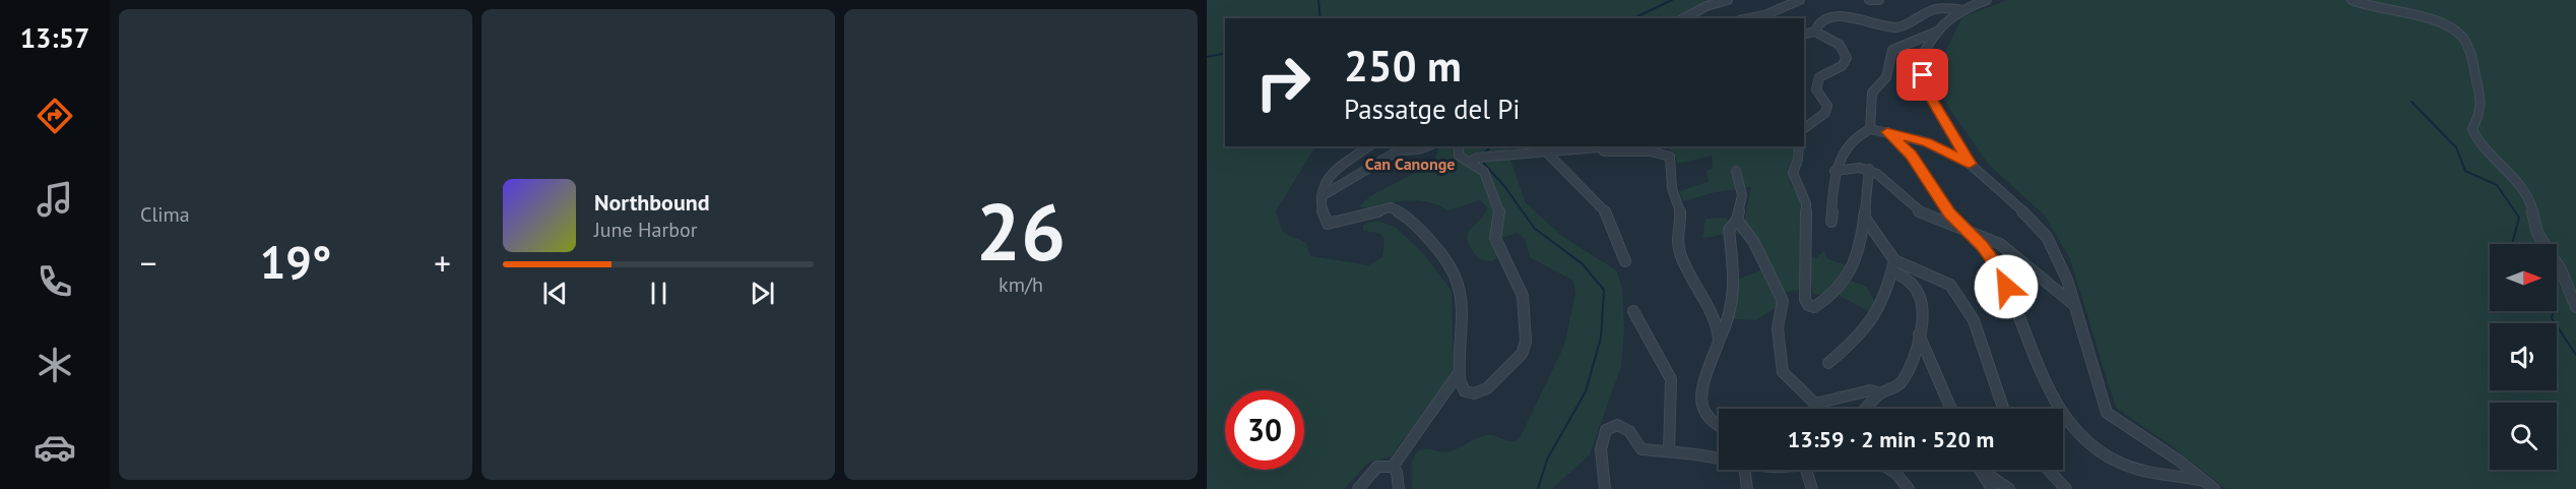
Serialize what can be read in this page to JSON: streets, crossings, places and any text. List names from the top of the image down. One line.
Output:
{"districts":["Can Canonge"],"north":"right","page":{"tabs":"13:57","tile":["Clima",["26","km/h"]],"turn":["250 m","Passatge del Pi"],"song":["Northbound","June Harbor"],"heat":["−","19°","+"],"limit":"30","trip":"13:59 · 2 min · 520 m"}}
